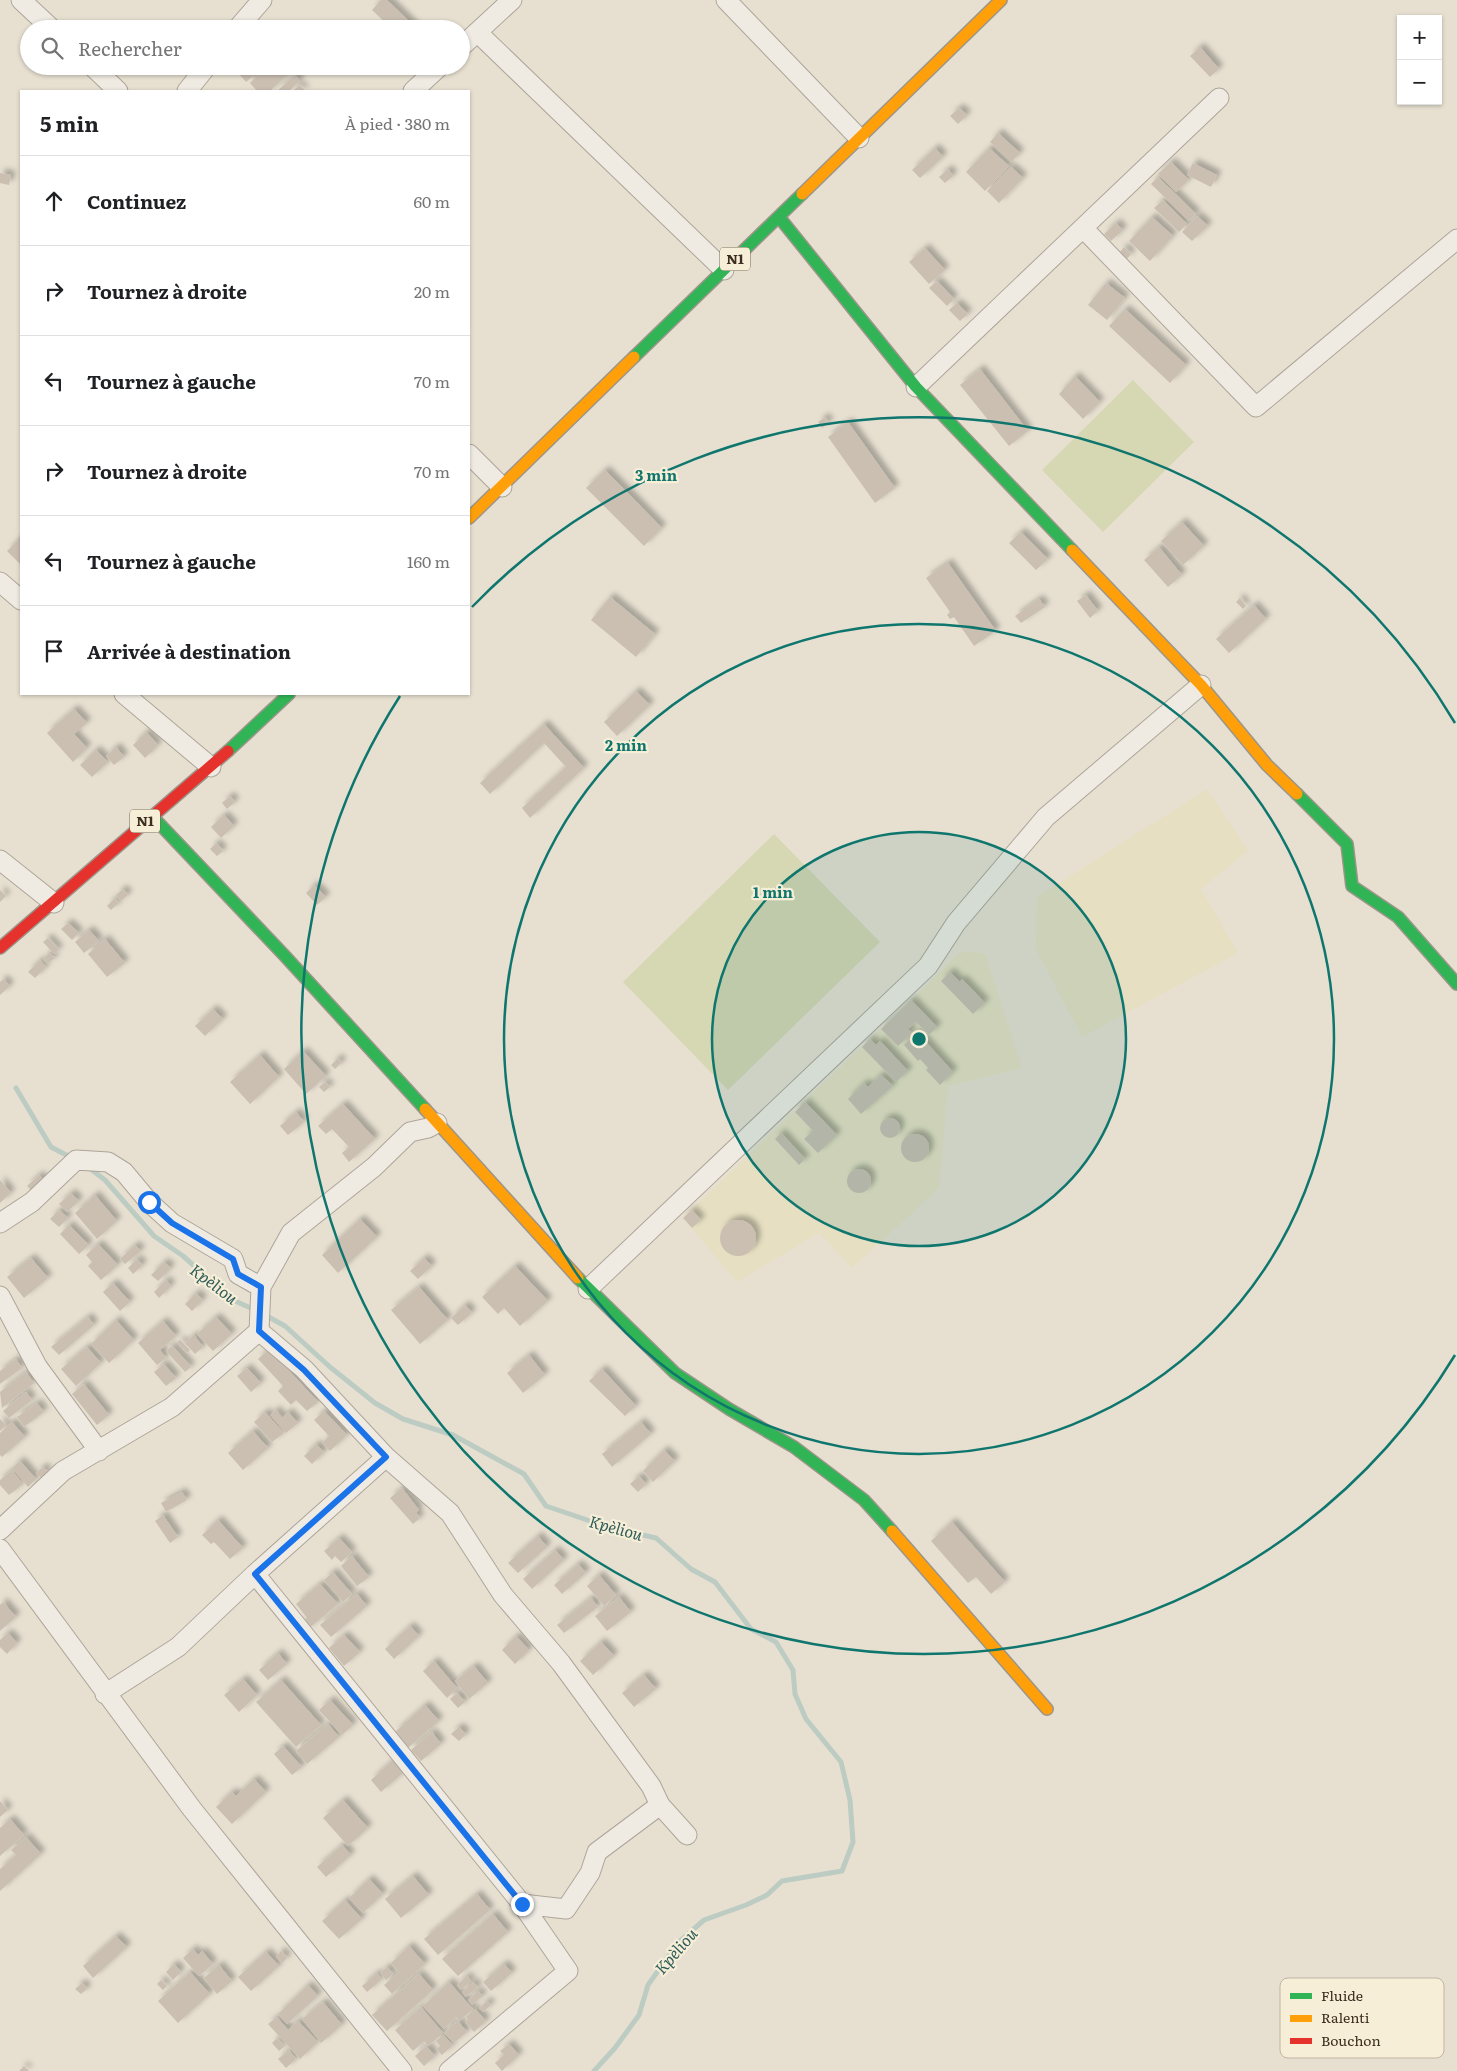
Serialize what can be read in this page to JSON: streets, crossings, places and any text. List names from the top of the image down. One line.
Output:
{"streets":{"main road":["N1"]},"water":["Kpèliou"],"legend":["Fluide","Ralenti","Bouchon"],"page":{"map_buttons":["+","−"],"search":"Rechercher","heading":["5 min","À pied · 380 m"],"list":[["Continuez","60 m"],["Tournez à droite","20 m"],["Tournez à gauche","70 m"],["Tournez à droite","70 m"],["Tournez à gauche","160 m"],"Arrivée à destination"]},"rings":["3 min","2 min","1 min"]}
